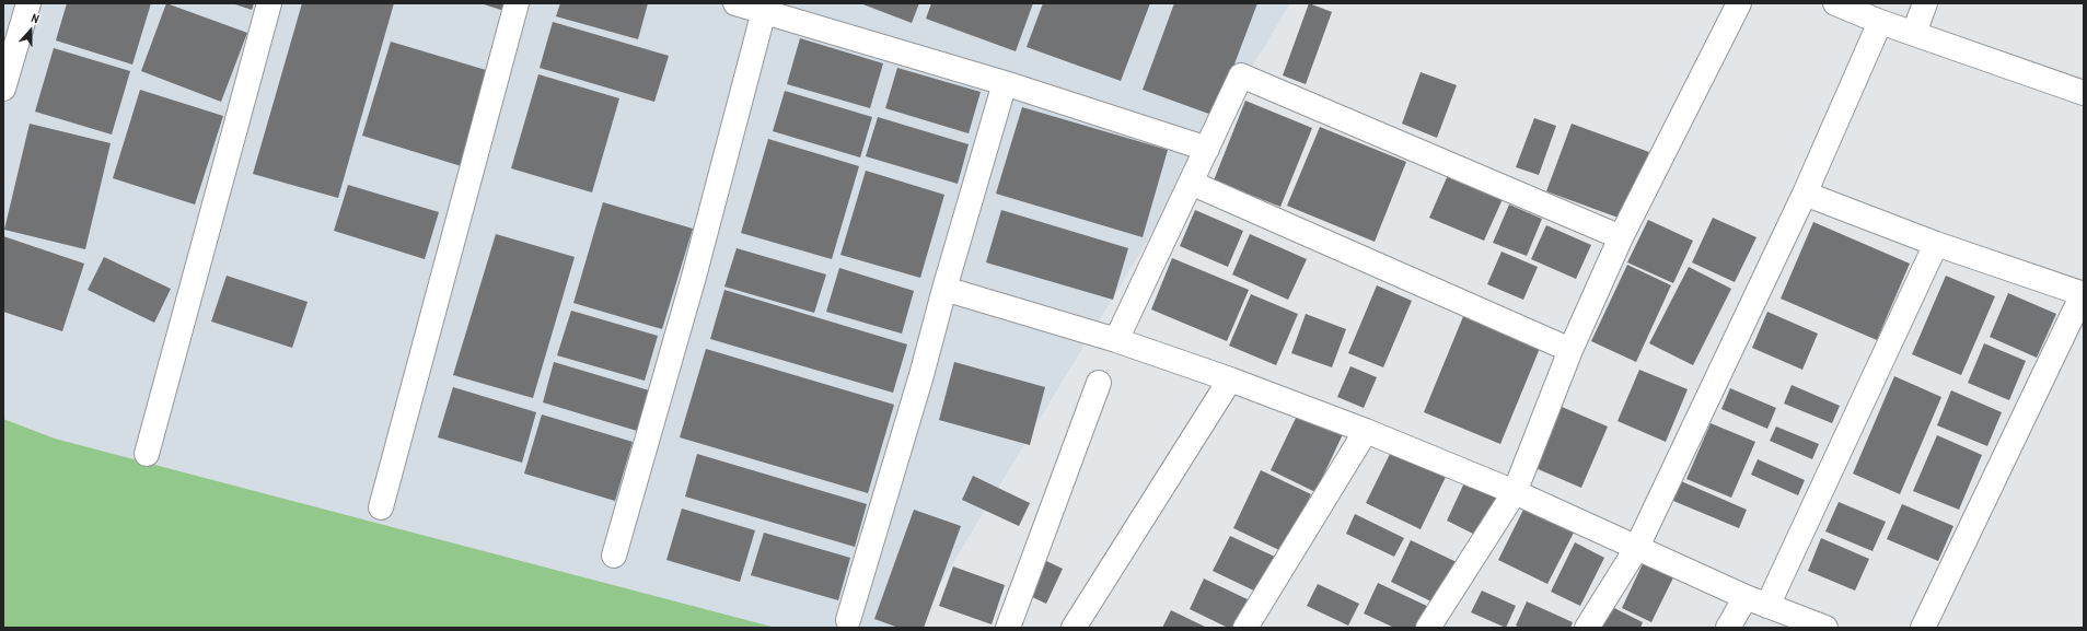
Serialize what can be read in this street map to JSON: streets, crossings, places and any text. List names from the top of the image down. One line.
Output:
{"north":"top"}
